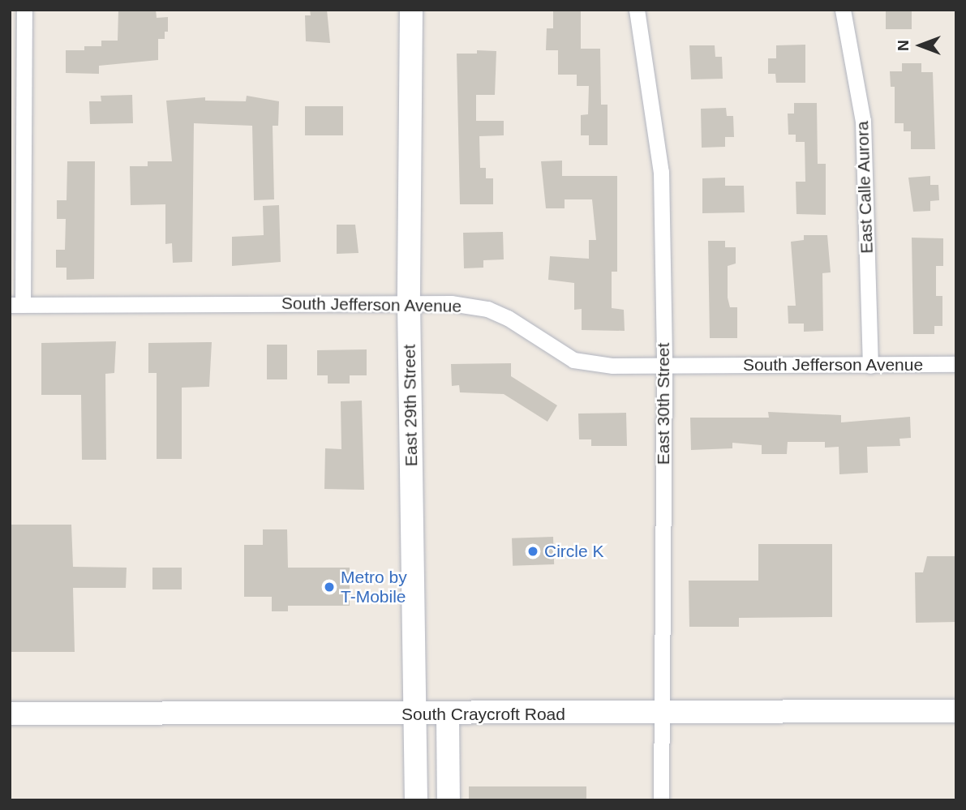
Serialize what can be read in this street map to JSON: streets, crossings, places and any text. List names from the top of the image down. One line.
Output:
{"streets":{"main road":["East 29th Street","South Craycroft Road"],"street":["East Calle Aurora","South Jefferson Avenue","East 30th Street"]},"crossings":[["East Calle Aurora","South Jefferson Avenue"],["South Jefferson Avenue","East 30th Street"],["South Jefferson Avenue","East 29th Street"],["East 30th Street","South Craycroft Road"],["East 29th Street","South Craycroft Road"]],"places":["Circle K","Metro by T-Mobile"],"north":"left"}
